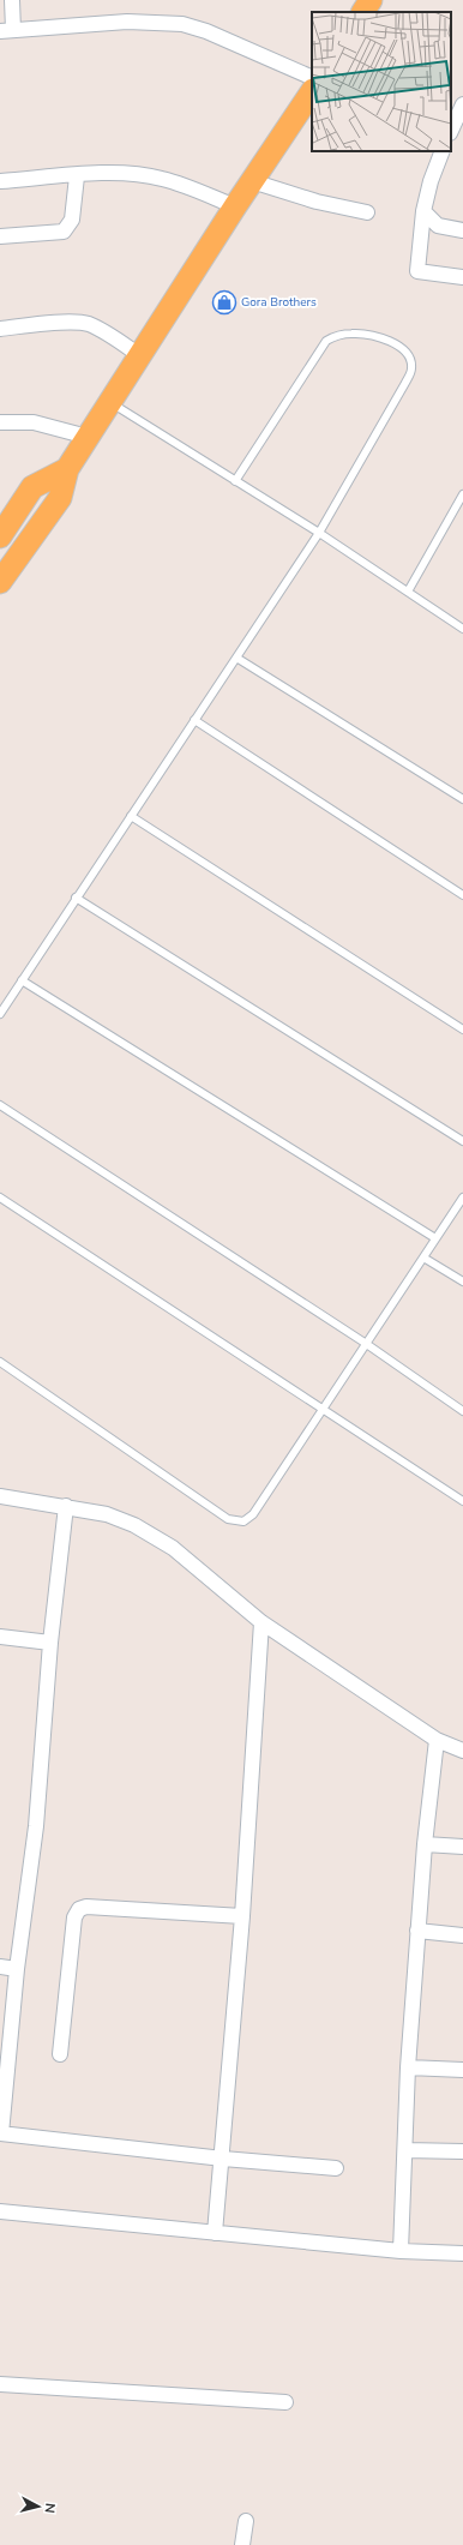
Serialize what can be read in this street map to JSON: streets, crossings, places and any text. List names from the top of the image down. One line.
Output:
{"places":{"shop":["Gora Brothers"]},"north":"right"}
